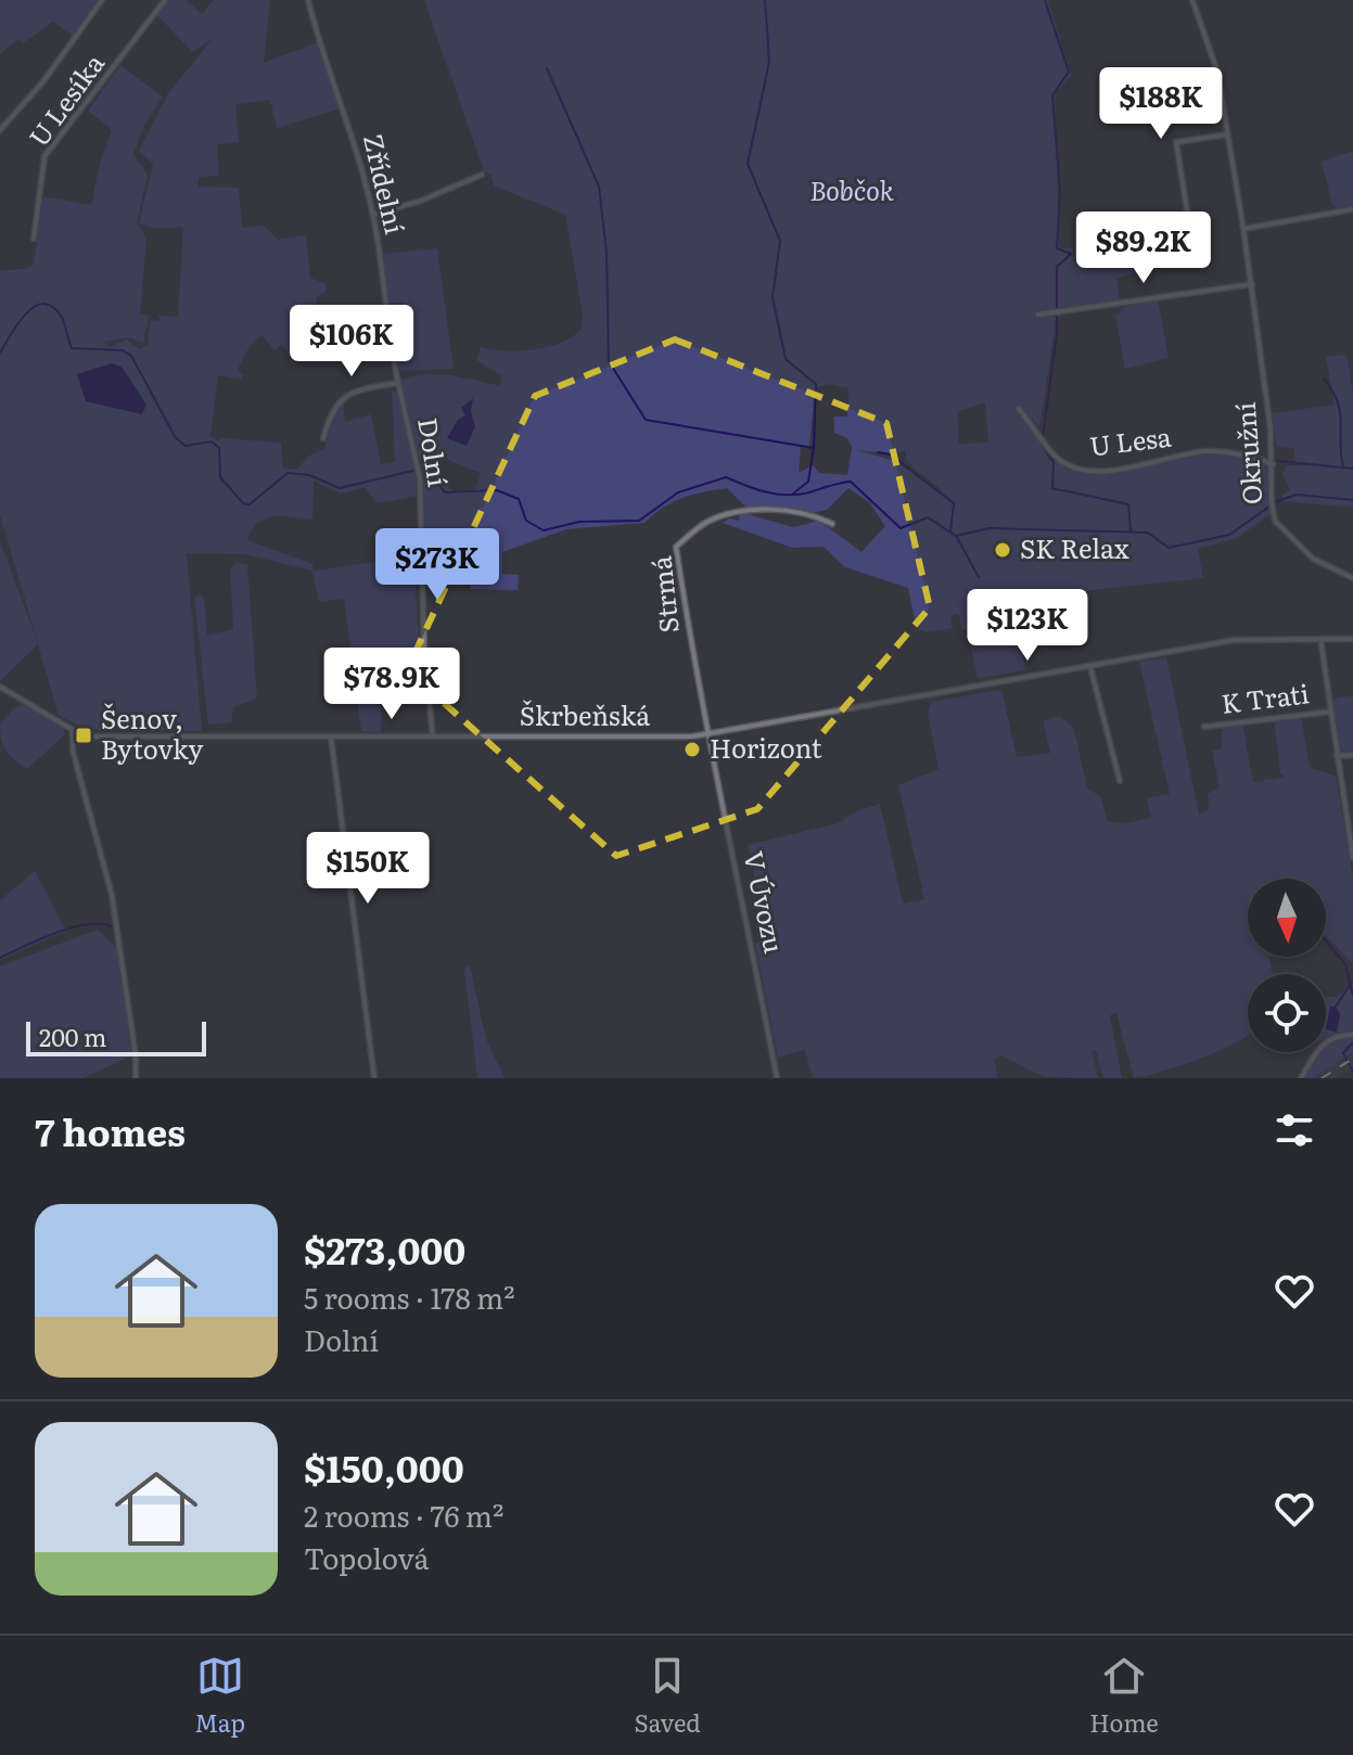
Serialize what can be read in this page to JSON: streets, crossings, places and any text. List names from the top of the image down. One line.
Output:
{"streets":{"street":["U Lesíka","Zřídelní","U Lesa","Dolní","Okružní","Strmá","K Trati","Škrbeňská","V Úvozu"]},"crossings":[["Zřídelní","Dolní"],["U Lesa","Okružní"],["Dolní","Škrbeňská"],["Strmá","Škrbeňská"],["Strmá","V Úvozu"],["K Trati","Škrbeňská"],["Škrbeňská","V Úvozu"]],"parks":["Bobčok"],"places":{"other":["SK Relax","Horizont"],"transit":["Šenov, Bytovky"]},"scale_bar":"200 m","north":"bottom","page":{"price":["$188K","$89.2K","$106K","$273K","$123K","$78.9K","$150K"],"scale":"200 m","heading":"7 homes","list":[{"name":"$273,000","note":"5 rooms · 178 m² · Dolní"},{"name":"$150,000","note":"2 rooms · 76 m² · Topolová"}],"tabs":["Map","Saved","Home"]}}
